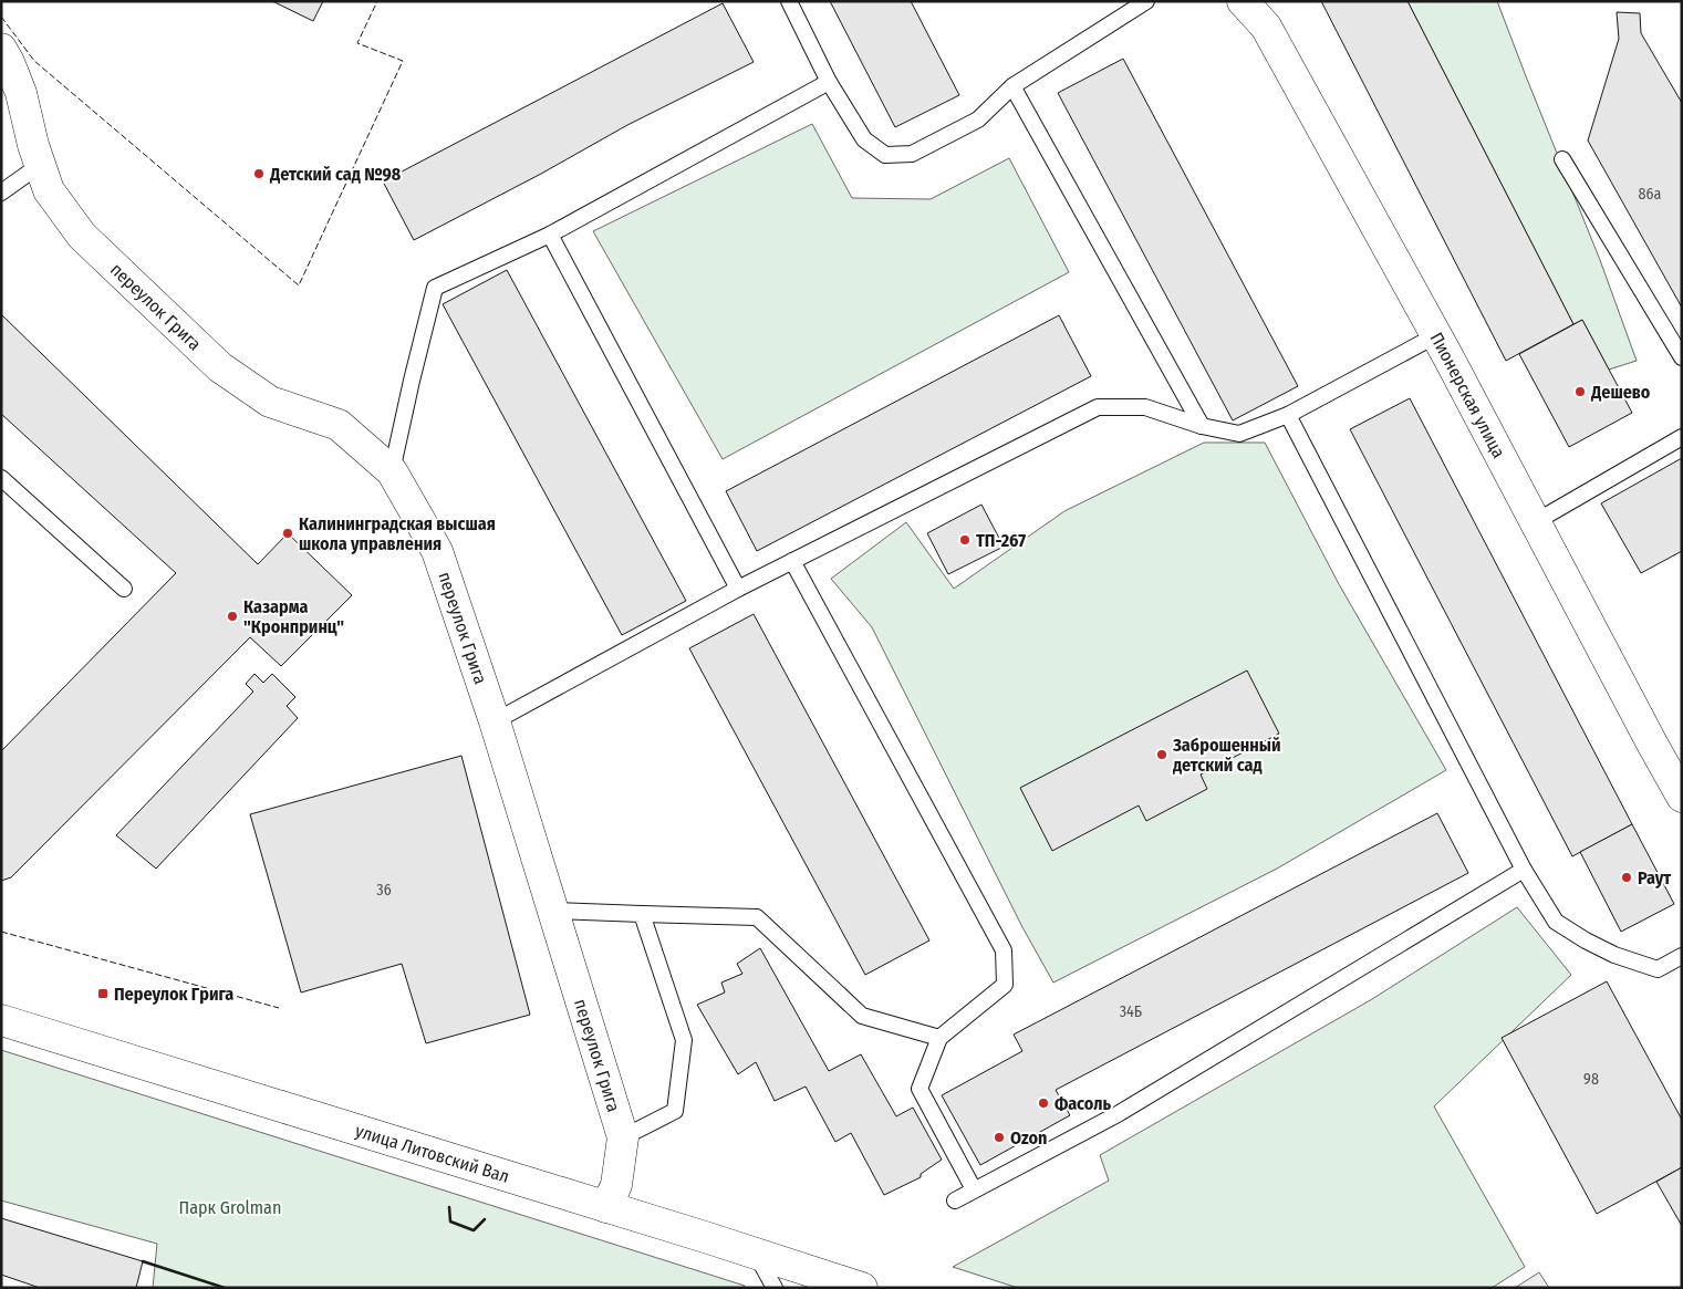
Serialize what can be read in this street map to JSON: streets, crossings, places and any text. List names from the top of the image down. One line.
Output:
{"streets":{"street":["переулок Грига","Пионерская улица","улица Литовский Вал"]},"crossings":[["переулок Грига","улица Литовский Вал"]],"parks":["Парк Grolman"],"places":{"other":["Детский сад №98","Дешево","Калининградская высшая школа управления","ТП-267","Казарма \"Кронпринц\"","Заброшенный детский сад","Раут","Фасоль","Ozon"],"transit":["Переулок Грига"]},"house_numbers":["86а","36","34Б","98"]}
